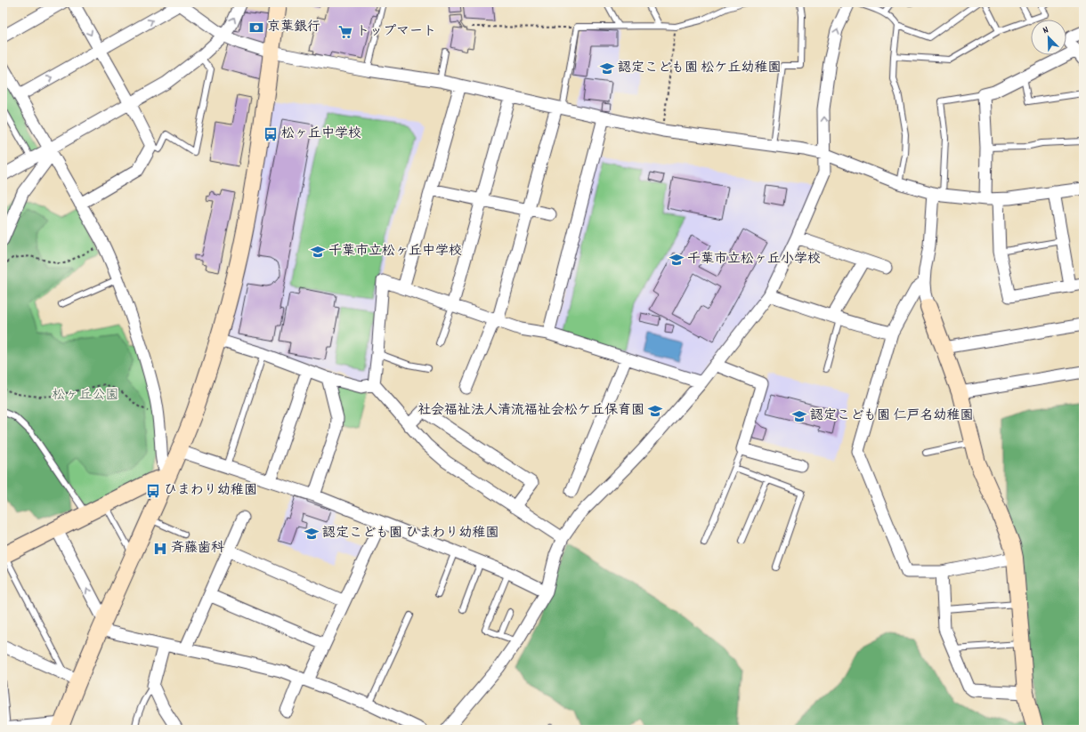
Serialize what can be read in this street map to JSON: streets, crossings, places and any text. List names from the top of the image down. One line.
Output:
{"parks":["松ヶ丘公園"],"places":{"bank":["京葉銀行"],"supermarket":["トップマート"],"school or university":["認定こども園 松ケ丘幼稚園","千葉市立松ヶ丘中学校","千葉市立松ヶ丘小学校","社会福祉法人清流福祉会松ケ丘保育園","認定こども園 仁戸名幼稚園","認定こども園 ひまわり幼稚園"],"bus stop":["松ヶ丘中学校","ひまわり幼稚園"],"hospital":["斉藤歯科"]},"north":"top left"}
